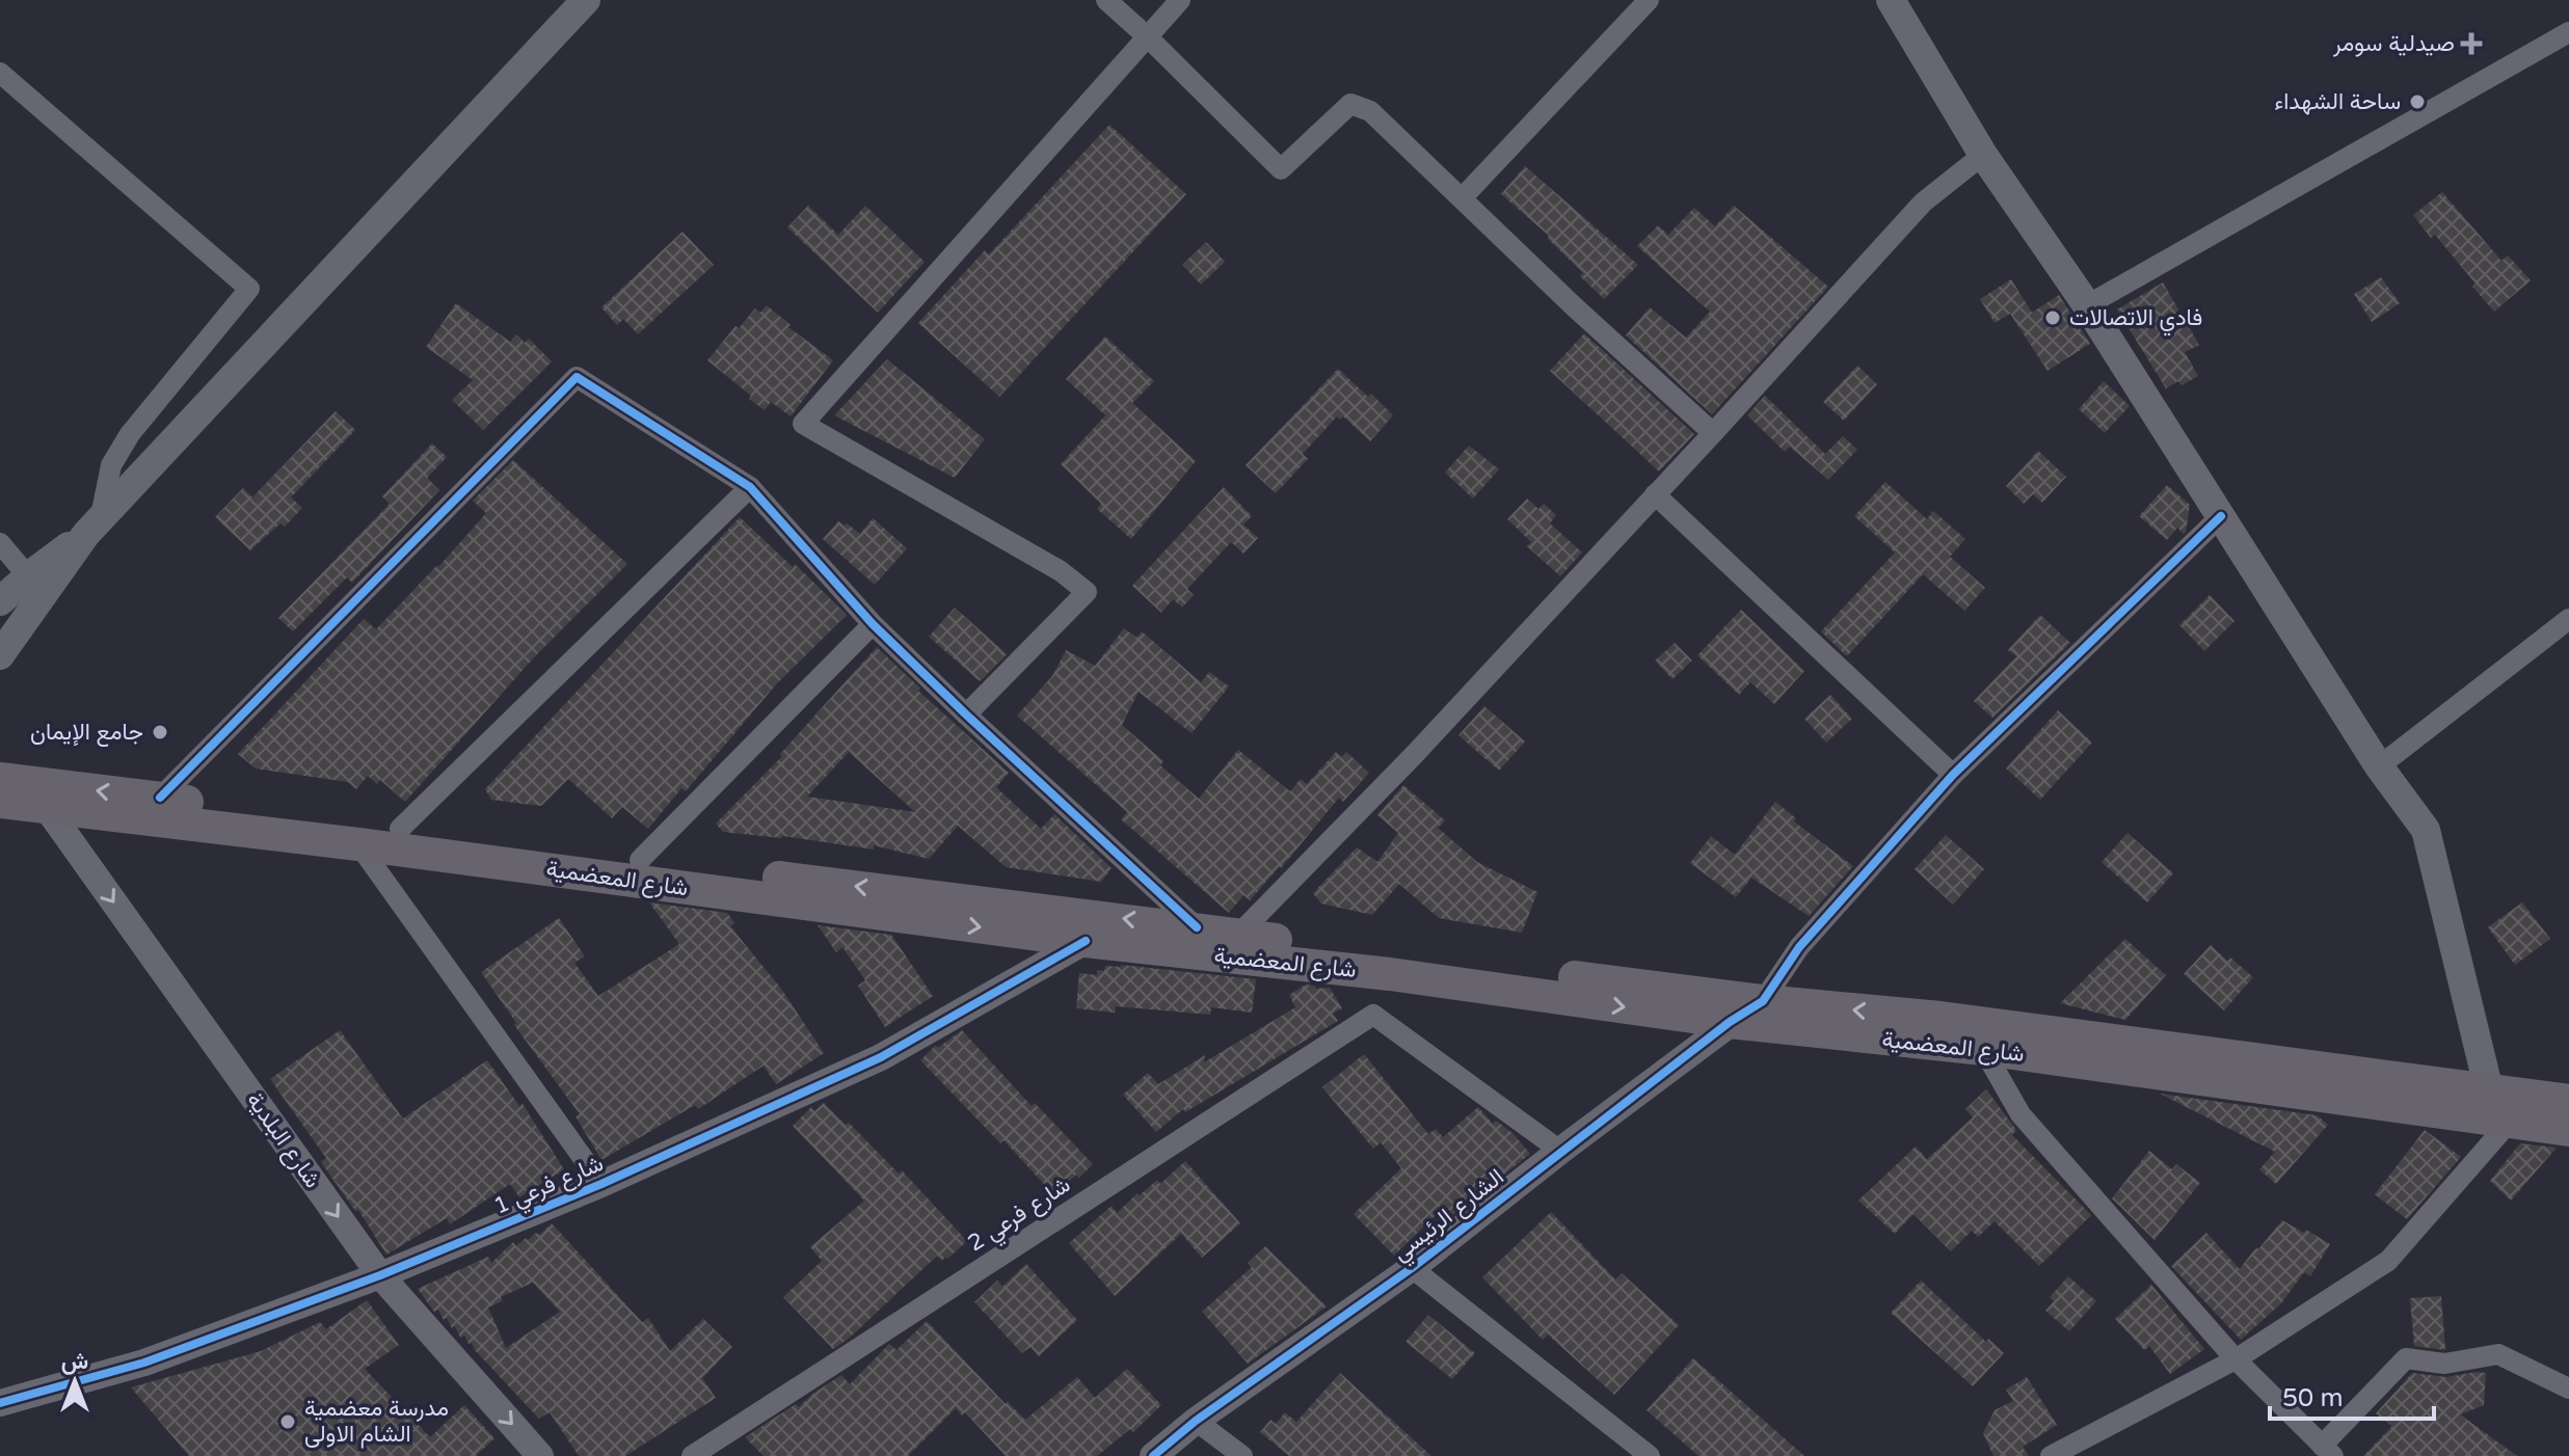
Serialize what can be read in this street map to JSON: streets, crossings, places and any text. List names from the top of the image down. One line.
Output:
{"streets":{"main road":["شارع المعضمية"],"street":["شارع البلدية","شارع فرعي 1","شارع فرعي 2","الشارع الرئيسي"]},"crossings":[["شارع المعضمية","شارع البلدية"],["شارع المعضمية","شارع فرعي 1"],["شارع المعضمية","الشارع الرئيسي"],["شارع البلدية","شارع فرعي 1"],["شارع فرعي 2","الشارع الرئيسي"]],"places":{"health":["صيدلية سومر"],"other":["ساحة الشهداء","فادي الاتصالات","جامع الإيمان","مدرسة معضمية الشام الاولى"]},"scale_bar":"50 m","north":"top"}
